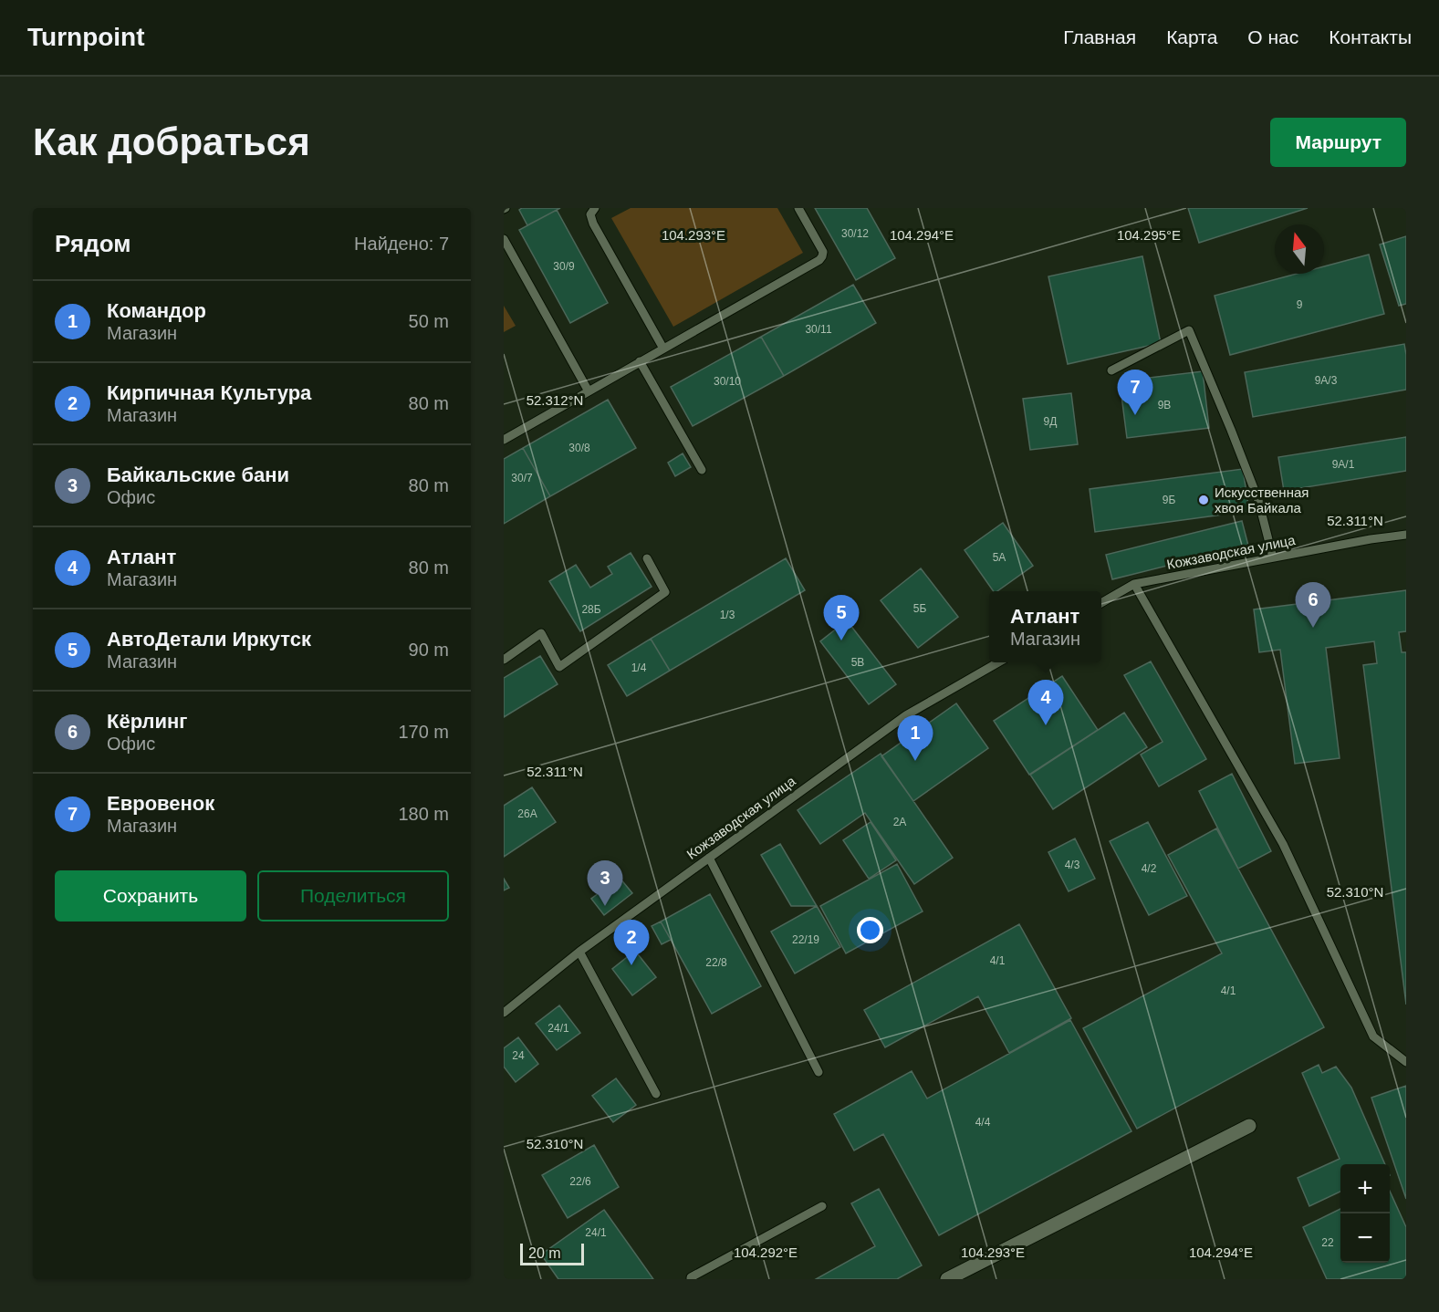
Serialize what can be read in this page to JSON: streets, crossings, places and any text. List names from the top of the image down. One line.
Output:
{"streets":{"lane":["Кожзаводская улица"]},"places":["Искусственная хвоя Байкала"],"house_numbers":["30/12","30/9","9","30/11","9А/3","30/10","9В","9Д","30/8","9А/1","30/7","9Б","5А","5Б","28Б","1/3","5В","1/4","26А","2А","4/3","4/2","22/19","4/1","22/8","4/1","24/1","24","4/4","22/6","24/1","22"],"scale_bar":"20 m","north":"top","page":{"header":"Turnpoint","nav":["Главная","Карта","О нас","Контакты"],"buttons":["Маршрут",["Сохранить","Поделиться"]],"title":"Как добраться","heading":["Рядом","Найдено: 7"],"list":[{"mark":"1","name":"Командор","note":"Магазин","value":"50 m"},{"mark":"2","name":"Кирпичная Культура","note":"Магазин","value":"80 m"},{"mark":"3","name":"Байкальские бани","note":"Офис","value":"80 m"},{"mark":"4","name":"Атлант","note":"Магазин","value":"80 m"},{"mark":"5","name":"АвтоДетали Иркутск","note":"Магазин","value":"90 m"},{"mark":"6","name":"Кёрлинг","note":"Офис","value":"170 m"},{"mark":"7","name":"Евровенок","note":"Магазин","value":"180 m"}],"pins":["7","6","5","4","1","3","2"],"popup":["Атлант","Магазин"],"map_buttons":["+","−"],"scale":"20 m"},"coordinates":["104.293°E","104.294°E","104.295°E","52.312°N","52.311°N","52.310°N","104.292°E"]}
